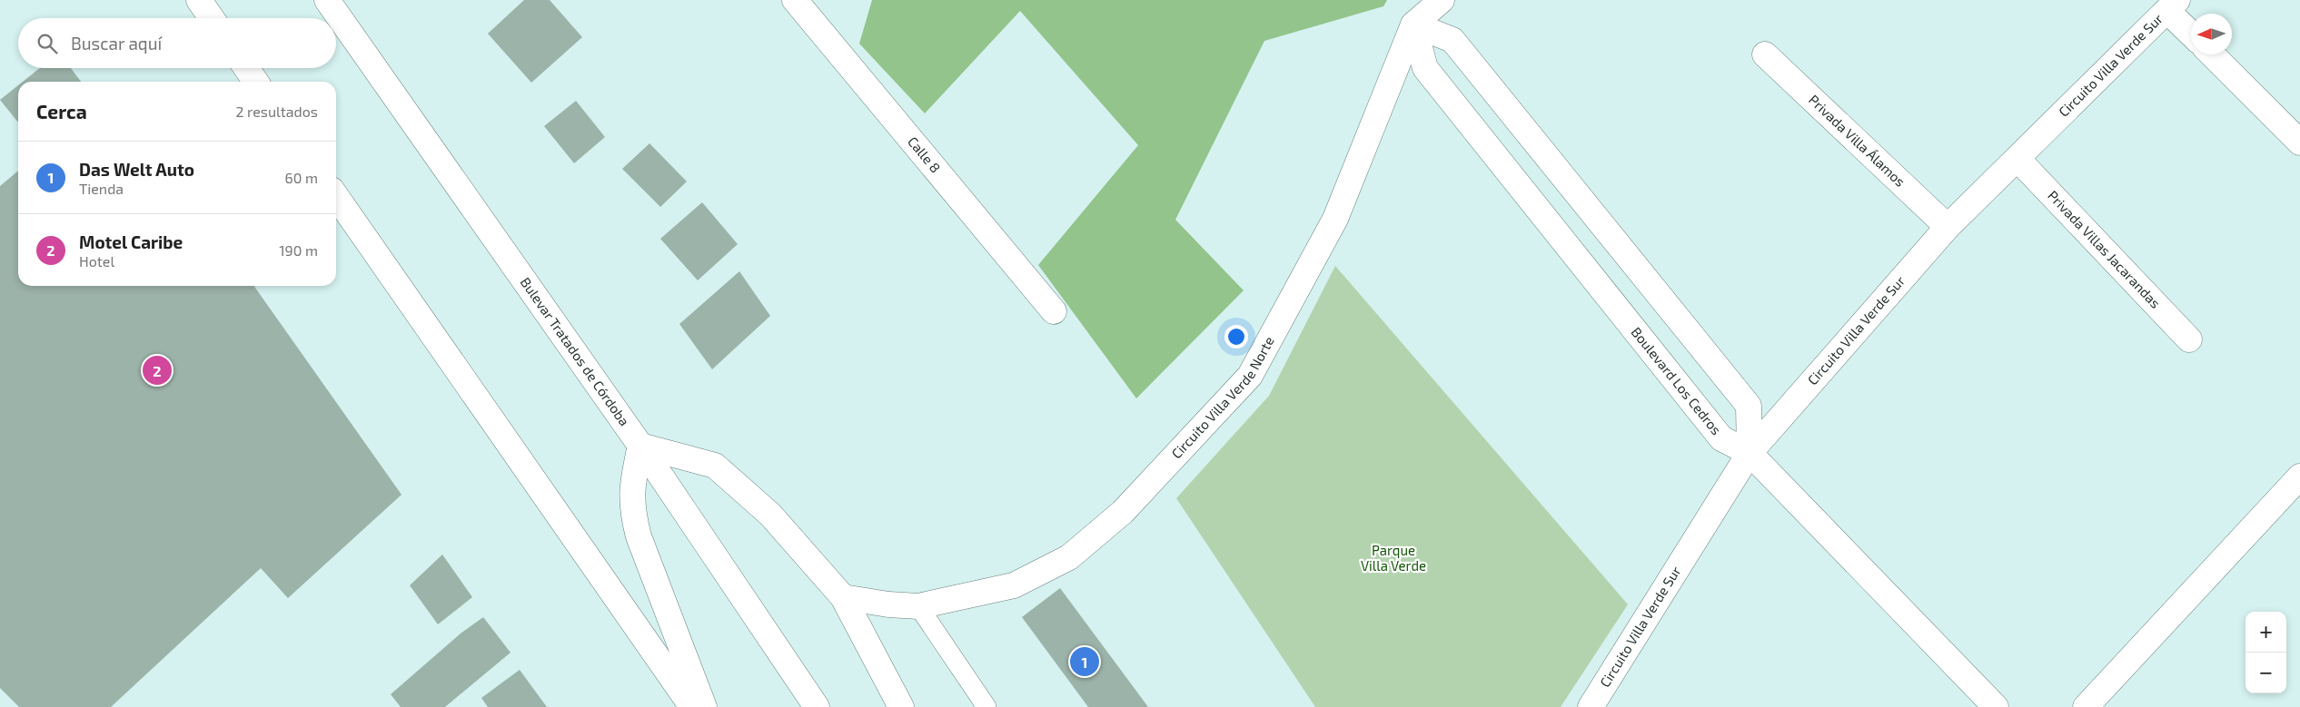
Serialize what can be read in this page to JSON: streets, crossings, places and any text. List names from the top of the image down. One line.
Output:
{"streets":{"street":["Circuito Villa Verde Sur","Privada Villa Álamos","Calle 8","Privada Villas Jacarandas","Bulevar Tratados de Córdoba","Boulevard Los Cedros","Circuito Villa Verde Norte"]},"crossings":[["Circuito Villa Verde Sur","Privada Villa Álamos"],["Circuito Villa Verde Sur","Privada Villas Jacarandas"],["Circuito Villa Verde Sur","Boulevard Los Cedros"],["Boulevard Los Cedros","Circuito Villa Verde Norte"]],"parks":["Parque Villa Verde"],"north":"left","page":{"search":"Buscar aquí","heading":["Cerca","2 resultados"],"list":[{"mark":"1","name":"Das Welt Auto","note":"Tienda","value":"60 m"},{"mark":"2","name":"Motel Caribe","note":"Hotel","value":"190 m"}],"pins":["2","1"],"map_buttons":["+","−"]}}
